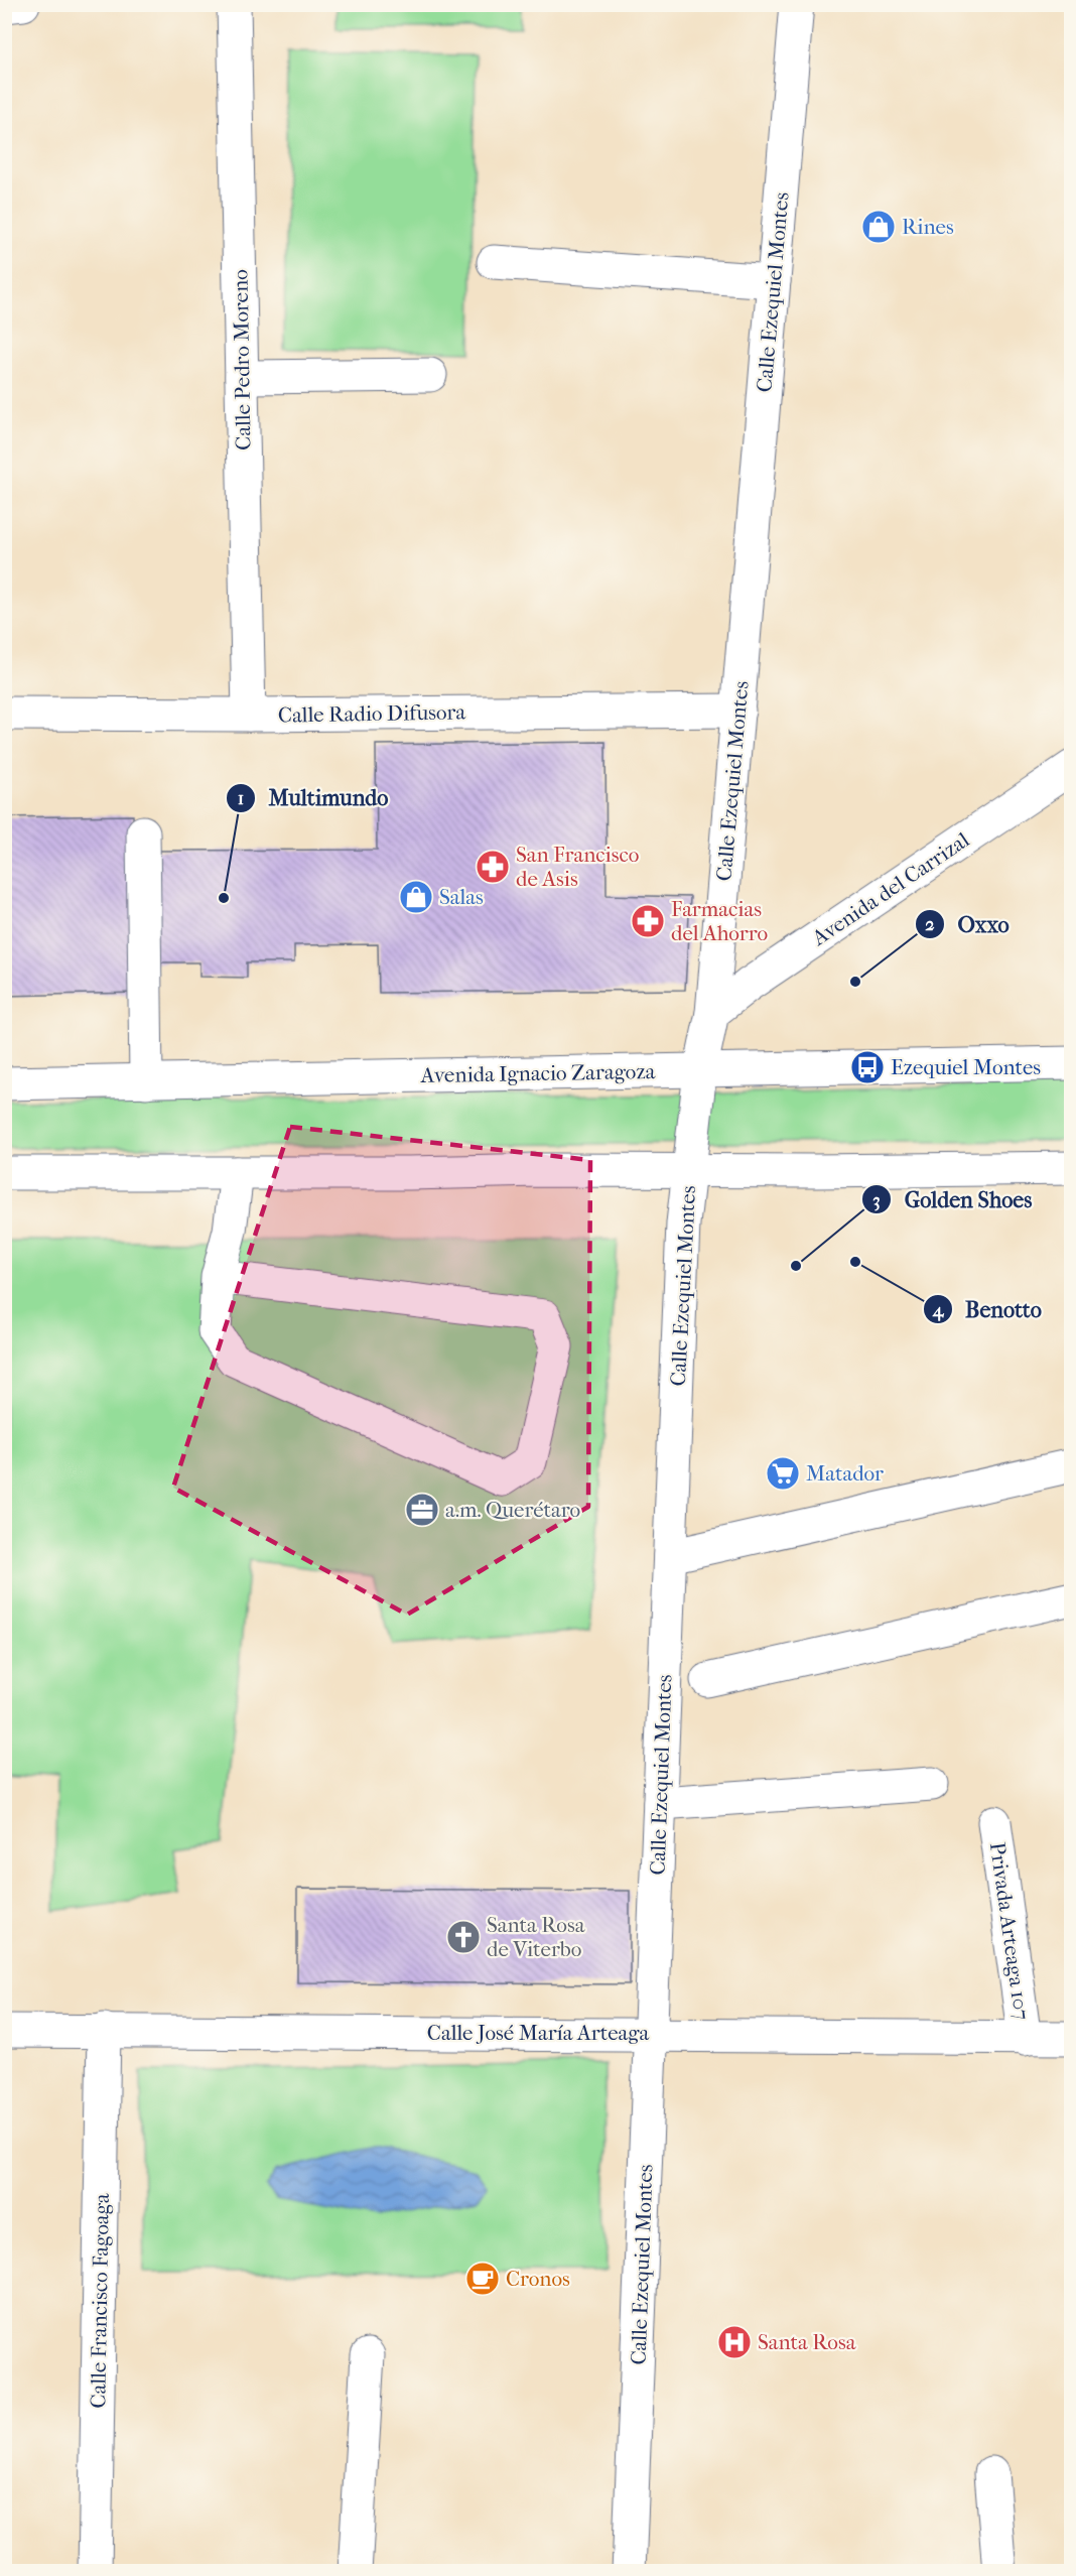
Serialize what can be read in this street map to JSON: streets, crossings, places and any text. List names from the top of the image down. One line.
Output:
{"streets":{"street":["Calle Ezequiel Montes","Calle Pedro Moreno","Calle Radio Difusora","Avenida del Carrizal","Avenida Ignacio Zaragoza","Privada Arteaga 107","Calle José María Arteaga","Calle Francisco Fagoaga"]},"crossings":[["Calle Ezequiel Montes","Calle Radio Difusora"],["Calle Ezequiel Montes","Avenida del Carrizal"],["Calle Ezequiel Montes","Avenida Ignacio Zaragoza"],["Calle Ezequiel Montes","Calle José María Arteaga"],["Calle Pedro Moreno","Calle Radio Difusora"],["Privada Arteaga 107","Calle José María Arteaga"],["Calle José María Arteaga","Calle Francisco Fagoaga"]],"places":{"shop":["Rines","Salas"],"pharmacy":["San Francisco de Asis","Farmacias del Ahorro"],"other":["Multimundo","Oxxo","Benotto","Golden Shoes"],"bus stop":["Ezequiel Montes"],"supermarket":["Matador"],"office":["a.m. Querétaro"],"church":["Santa Rosa de Viterbo"],"cafe":["Cronos"],"hospital":["Santa Rosa"]}}
